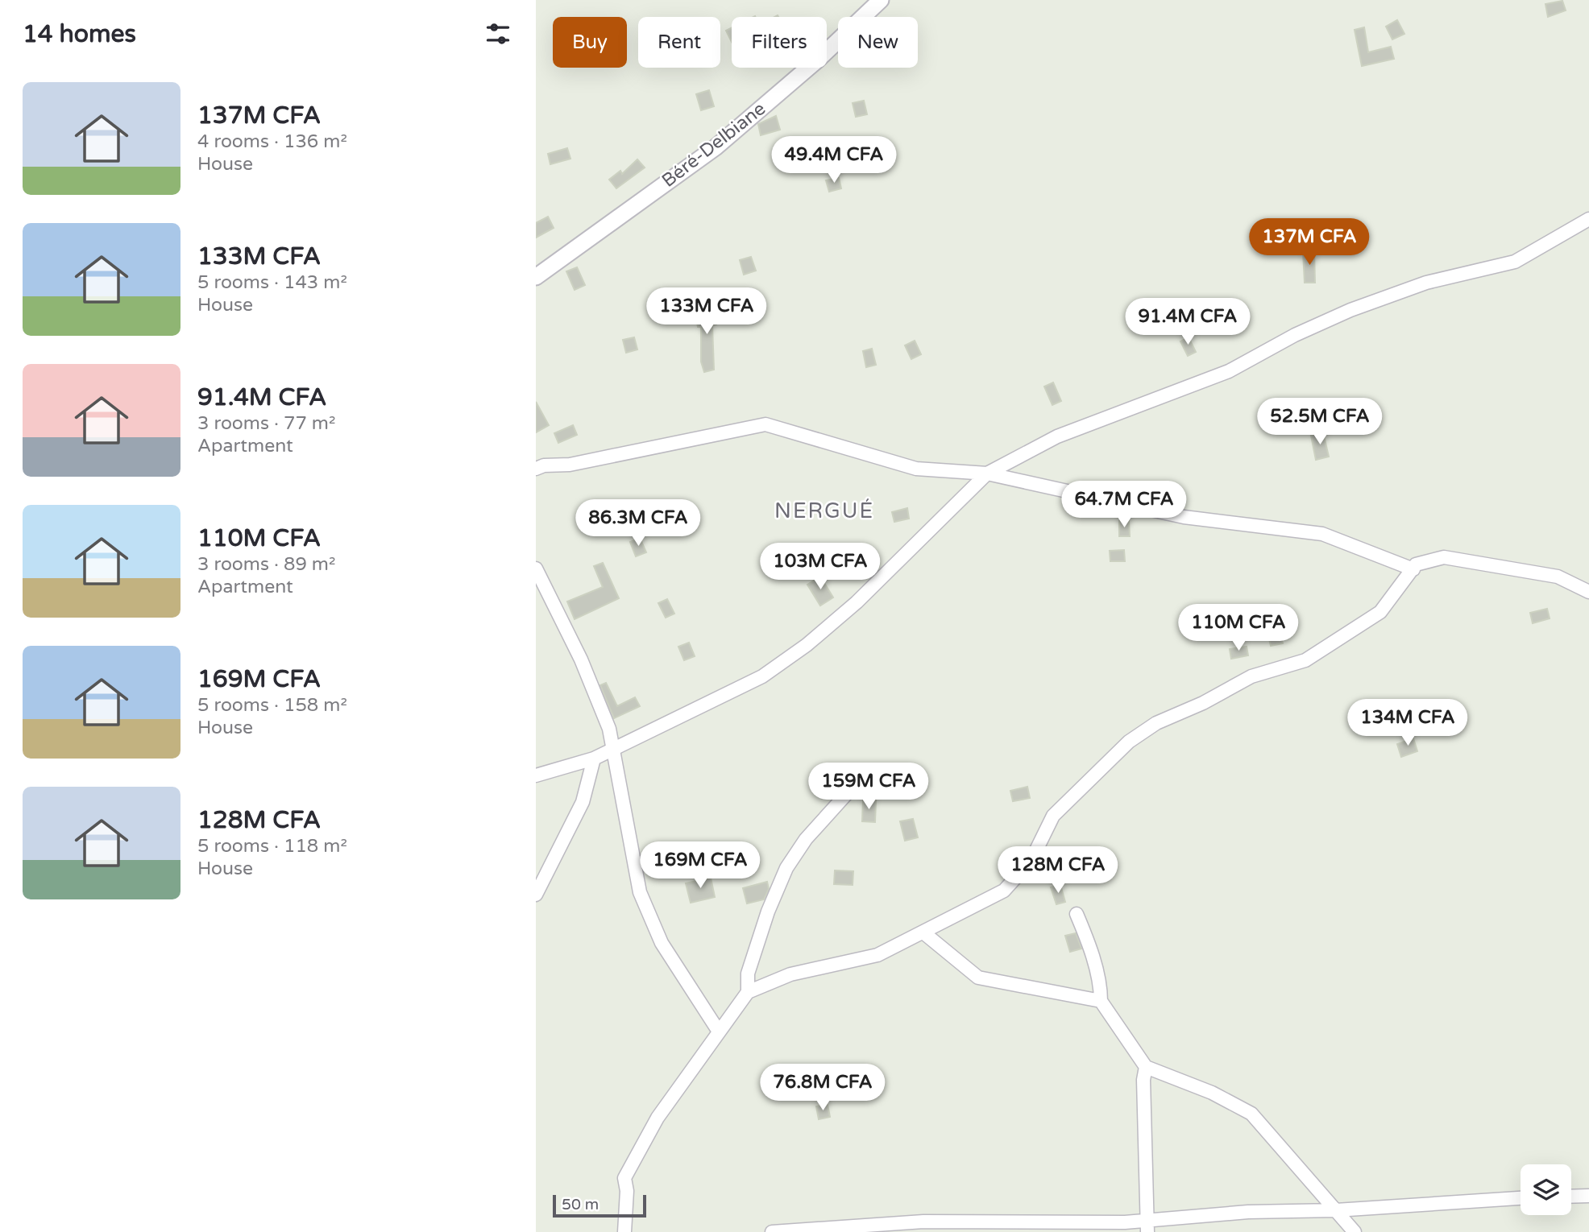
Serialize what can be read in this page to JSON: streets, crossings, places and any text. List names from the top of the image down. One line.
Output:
{"streets":{"street":["Béré-Delbiane"]},"districts":["NERGUÉ"],"scale_bar":"50 m","page":{"heading":"14 homes","chip":["Buy","Rent","Filters","New"],"list":[{"name":"137M CFA","note":"4 rooms · 136 m² · House"},{"name":"133M CFA","note":"5 rooms · 143 m² · House"},{"name":"91.4M CFA","note":"3 rooms · 77 m² · Apartment"},{"name":"110M CFA","note":"3 rooms · 89 m² · Apartment"},{"name":"169M CFA","note":"5 rooms · 158 m² · House"},{"name":"128M CFA","note":"5 rooms · 118 m² · House"}],"price":["49.4M CFA","137M CFA","133M CFA","91.4M CFA","52.5M CFA","64.7M CFA","86.3M CFA","103M CFA","110M CFA","134M CFA","159M CFA","169M CFA","128M CFA","76.8M CFA"],"scale":"50 m"}}
